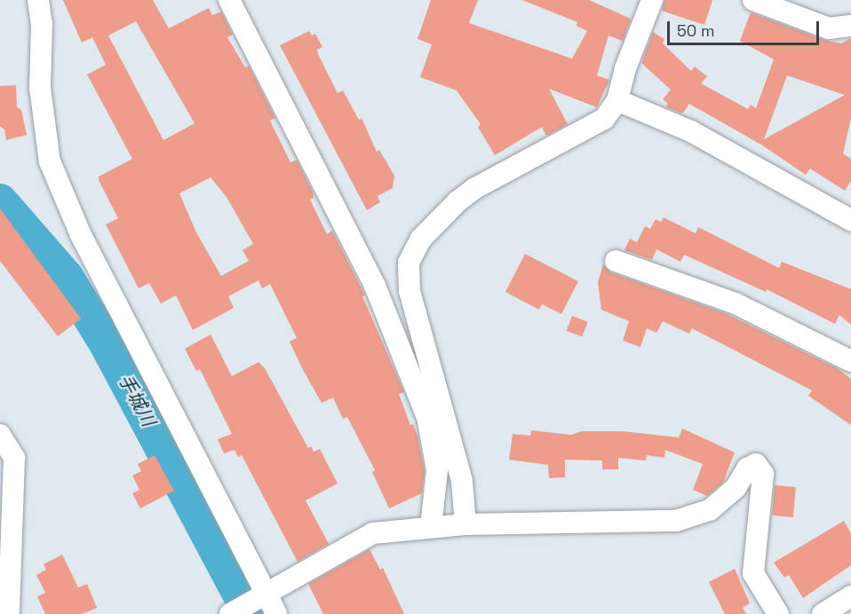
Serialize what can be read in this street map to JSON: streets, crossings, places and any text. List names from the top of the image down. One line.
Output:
{"water":["手城川"],"scale_bar":"50 m"}
